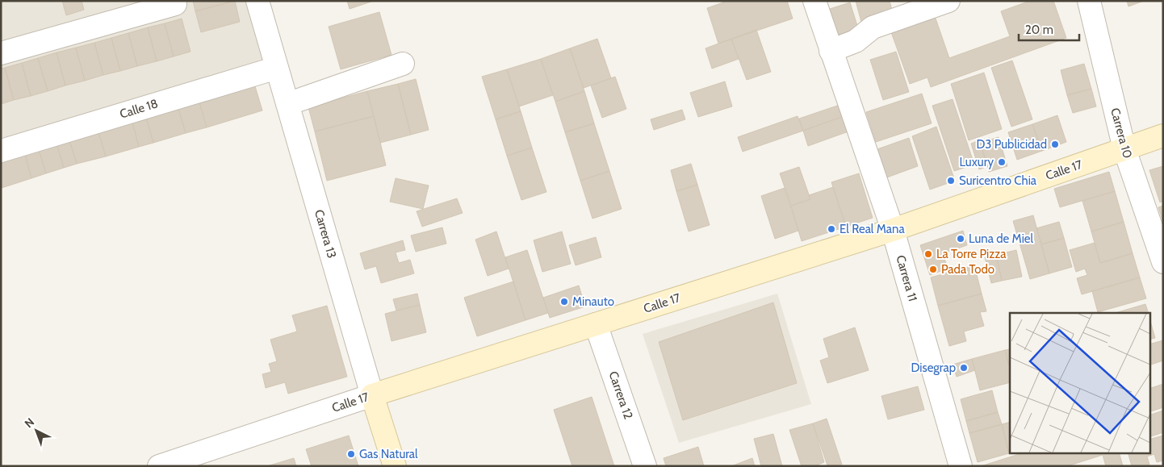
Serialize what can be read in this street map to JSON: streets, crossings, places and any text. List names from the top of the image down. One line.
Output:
{"streets":{"main road":["Calle 17","Carrera 13"],"street":["Calle 18","Carrera 10","Carrera 11","Carrera 12"]},"crossings":[["Calle 18","Carrera 13"],["Carrera 10","Calle 17"],["Calle 17","Carrera 13"],["Calle 17","Carrera 11"],["Calle 17","Carrera 12"]],"places":["D3 Publicidad","Luxury","Suricentro Chia","El Real Mana","Luna de Miel","La Torre Pizza","Pada Todo","Minauto","Disegrap","Gas Natural"],"scale_bar":"20 m","north":"top left"}
